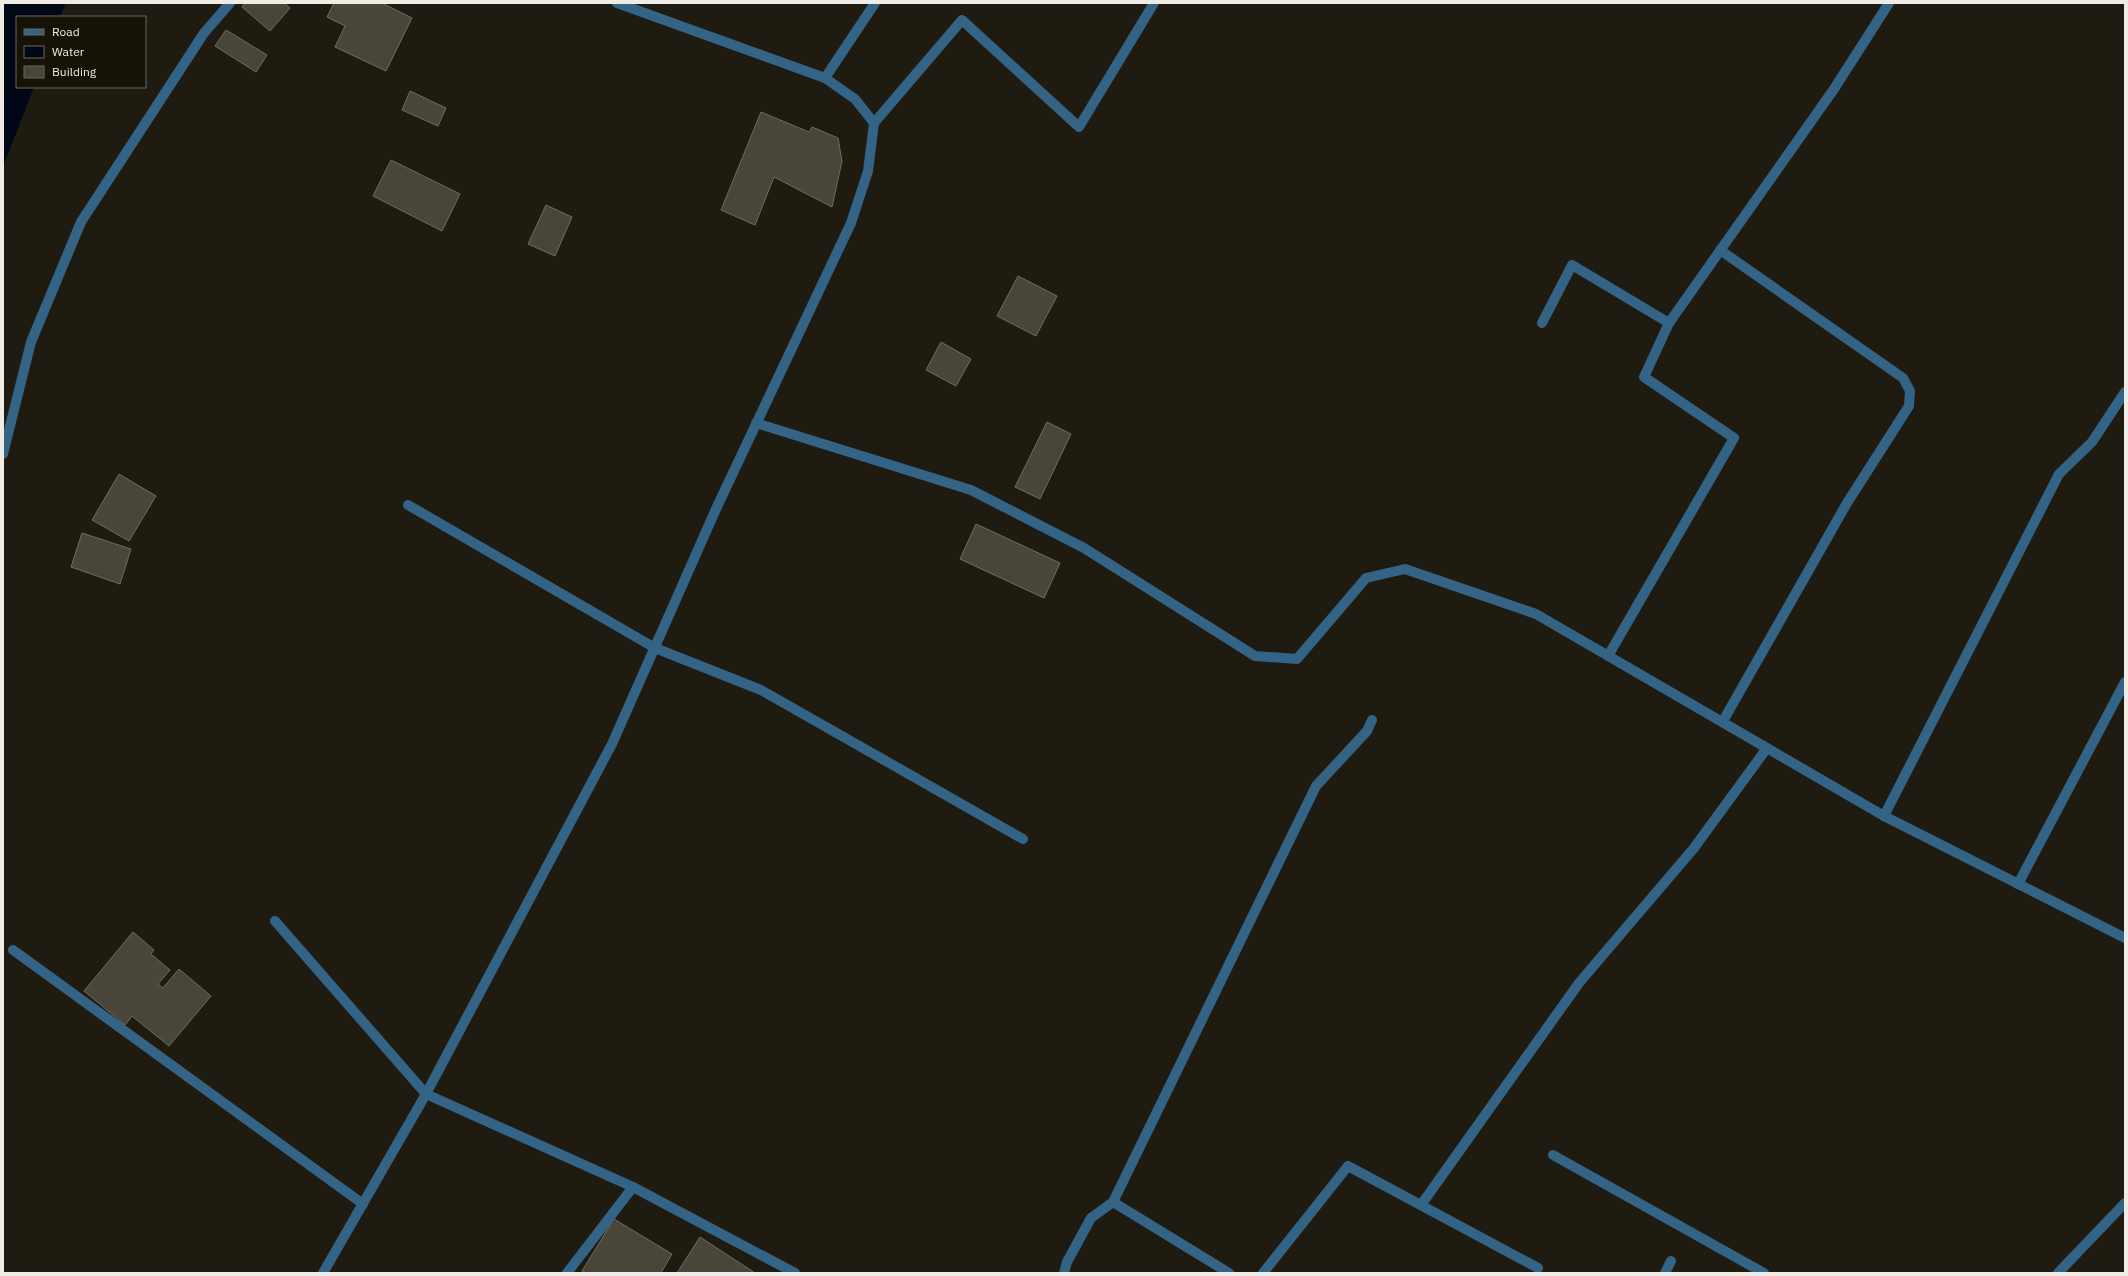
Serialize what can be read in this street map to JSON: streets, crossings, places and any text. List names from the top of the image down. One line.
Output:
{"legend":["Road","Water","Building"]}
